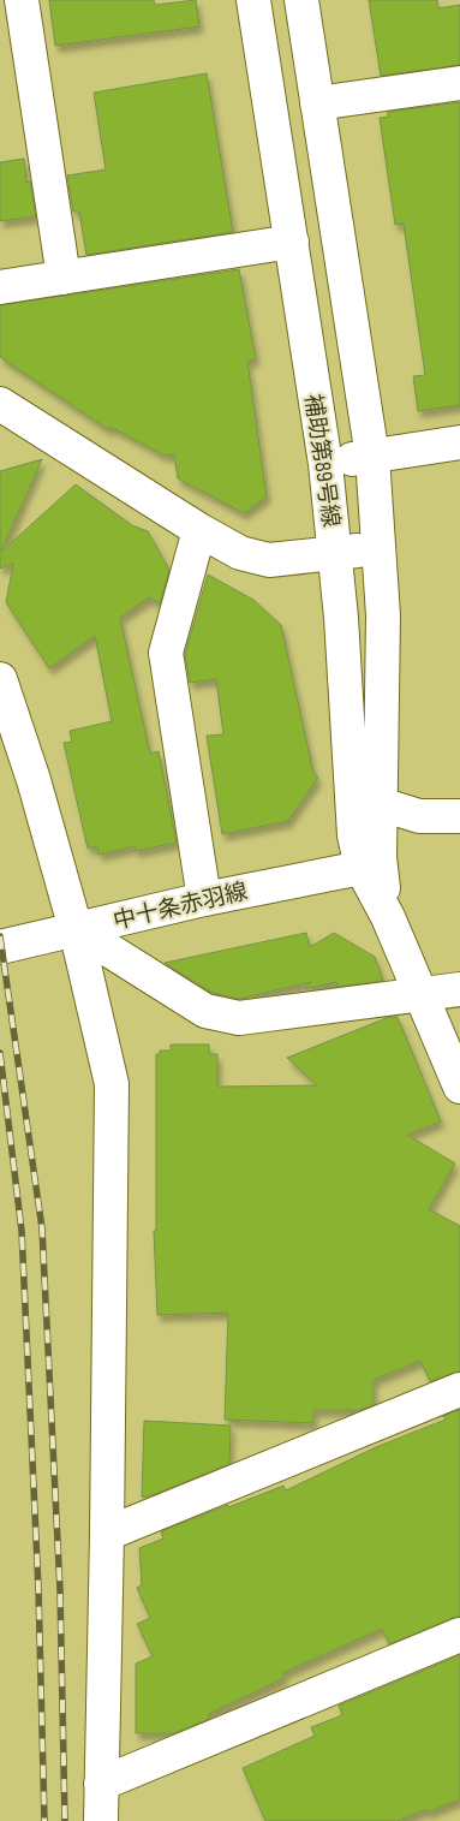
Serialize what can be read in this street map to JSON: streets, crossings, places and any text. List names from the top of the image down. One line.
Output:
{"streets":{"street":["補助第89号線","中十条赤羽線"]},"crossings":[["補助第89号線","中十条赤羽線"]]}
